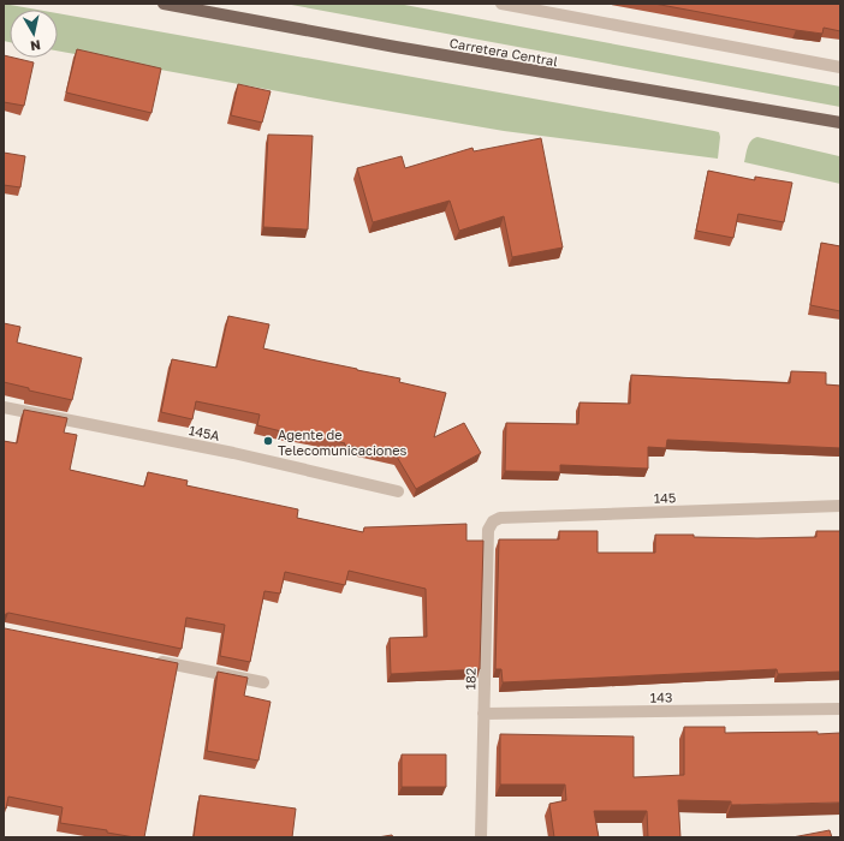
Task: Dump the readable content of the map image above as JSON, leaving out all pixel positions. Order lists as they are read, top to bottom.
{
  "streets": {
    "main road": ["Carretera Central"],
    "street": [
      "145A",
      "145",
      "182",
      "143"
    ]
  },
  "crossings": [
    ["145", "182"],
    ["182", "143"]
  ],
  "places": ["Agente de Telecomunicaciones"],
  "north": "bottom"
}
